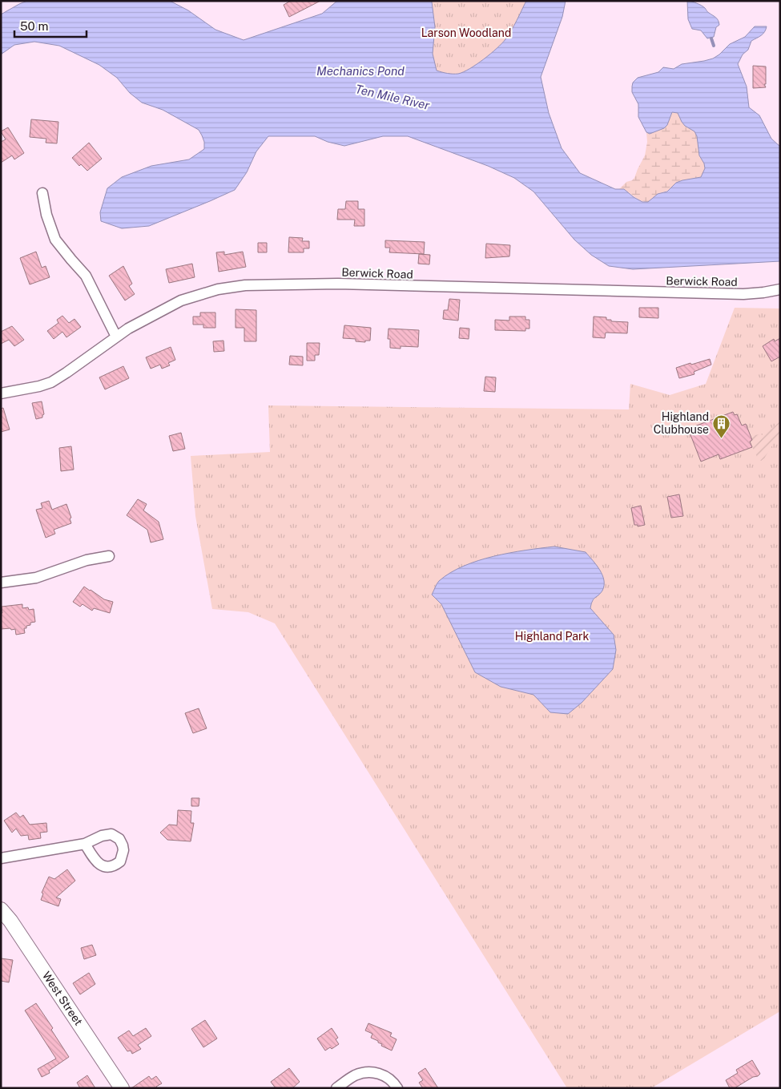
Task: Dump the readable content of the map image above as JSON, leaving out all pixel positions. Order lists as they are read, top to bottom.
{
  "streets": {
    "main road": ["West Street"],
    "street": ["Berwick Road"]
  },
  "water": ["Mechanics Pond", "Ten Mile River"],
  "parks": ["Larson Woodland", "Highland Park"],
  "places": {
    "building": ["Highland Clubhouse"]
  },
  "scale_bar": "50 m"
}
